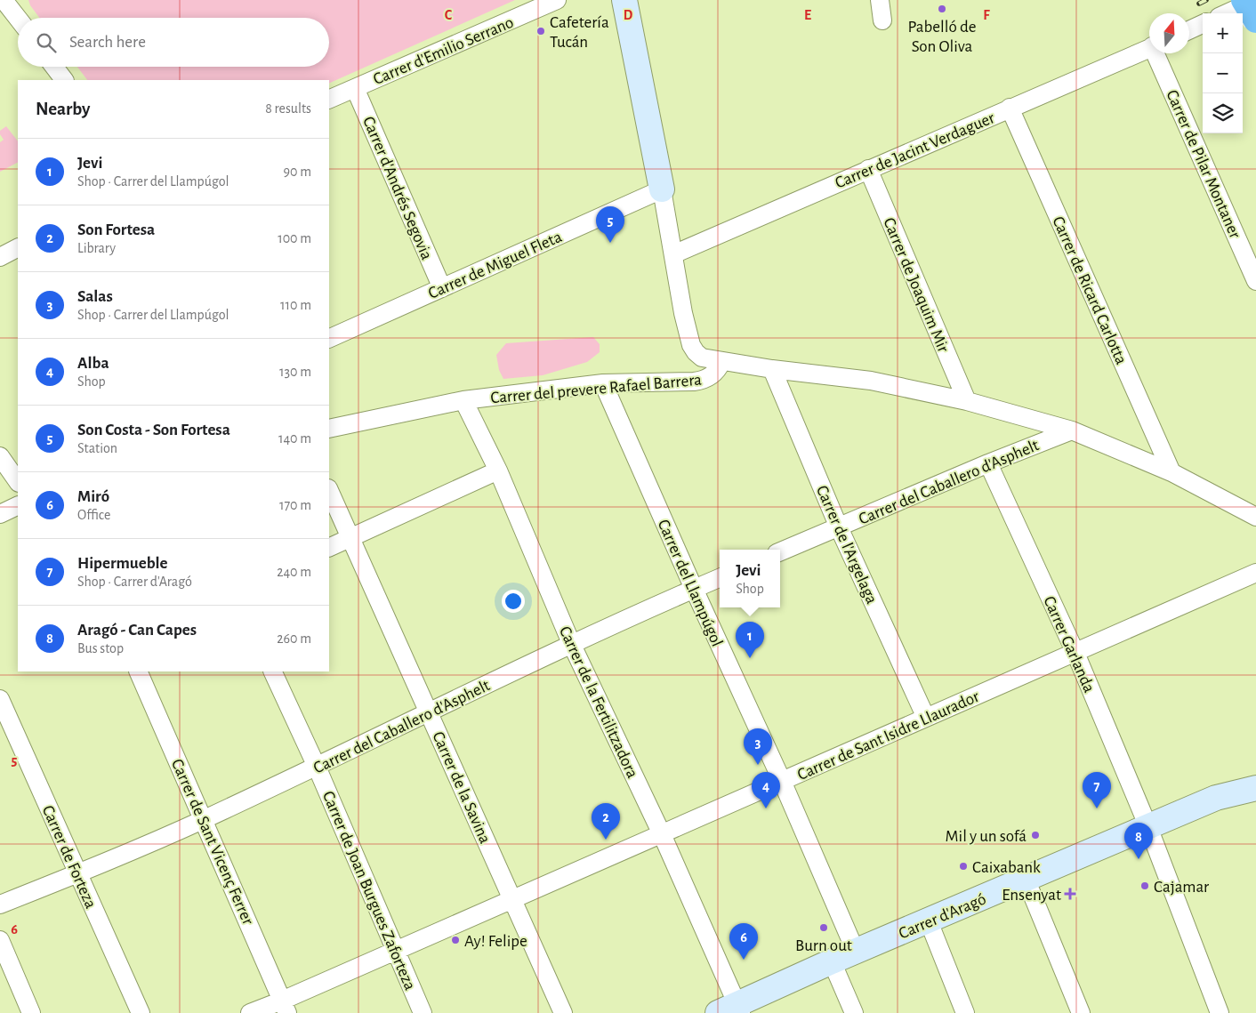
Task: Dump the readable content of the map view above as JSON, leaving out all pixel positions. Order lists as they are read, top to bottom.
{
  "streets": {
    "main road": ["Carrer d'Aragó"],
    "street": [
      "Carrer d'Emilio Serrano",
      "Carrer de Jacint Verdaguer",
      "Carrer de Pilar Montaner",
      "Carrer d'Andrés Segovia",
      "Carrer de Miguel Fleta",
      "Carrer de Joaquim Mir",
      "Carrer de Ricard Carlotta",
      "Carrer del prevere Rafael Barrera",
      "Carrer del Caballero d'Asphelt",
      "Carrer de l'Argelaga",
      "Carrer del Llampúgol",
      "Carrer Garlanda",
      "Carrer de la Fertilitzadora",
      "Carrer de Sant Isidre Llaurador",
      "Carrer de la Savina",
      "Carrer de Sant Vicenç Ferrer",
      "Carrer de Forteza",
      "Carrer de Joan Burgues Zaforteza"
    ]
  },
  "crossings": [
    ["Carrer d'Emilio Serrano", "Carrer d'Andrés Segovia"],
    ["Carrer de Jacint Verdaguer", "Carrer de Joaquim Mir"],
    ["Carrer de Jacint Verdaguer", "Carrer de Ricard Carlotta"],
    ["Carrer d'Andrés Segovia", "Carrer de Miguel Fleta"],
    ["Carrer de Joaquim Mir", "Carrer del prevere Rafael Barrera"],
    ["Carrer de Ricard Carlotta", "Carrer del prevere Rafael Barrera"],
    ["Carrer del prevere Rafael Barrera", "Carrer del Caballero d'Asphelt"],
    ["Carrer del prevere Rafael Barrera", "Carrer de l'Argelaga"],
    ["Carrer del prevere Rafael Barrera", "Carrer del Llampúgol"],
    ["Carrer del prevere Rafael Barrera", "Carrer de la Fertilitzadora"],
    ["Carrer del Caballero d'Asphelt", "Carrer de l'Argelaga"],
    ["Carrer del Caballero d'Asphelt", "Carrer del Llampúgol"],
    ["Carrer del Caballero d'Asphelt", "Carrer Garlanda"],
    ["Carrer del Caballero d'Asphelt", "Carrer de la Fertilitzadora"],
    ["Carrer del Caballero d'Asphelt", "Carrer de la Savina"],
    ["Carrer del Caballero d'Asphelt", "Carrer de Sant Vicenç Ferrer"],
    ["Carrer del Caballero d'Asphelt", "Carrer de Forteza"],
    ["Carrer del Caballero d'Asphelt", "Carrer de Joan Burgues Zaforteza"],
    ["Carrer de l'Argelaga", "Carrer de Sant Isidre Llaurador"],
    ["Carrer del Llampúgol", "Carrer de Sant Isidre Llaurador"],
    ["Carrer del Llampúgol", "Carrer d'Aragó"],
    ["Carrer Garlanda", "Carrer de Sant Isidre Llaurador"],
    ["Carrer Garlanda", "Carrer d'Aragó"],
    ["Carrer de la Fertilitzadora", "Carrer de Sant Isidre Llaurador"],
    ["Carrer de la Fertilitzadora", "Carrer d'Aragó"],
    ["Carrer de Sant Isidre Llaurador", "Carrer de la Savina"],
    ["Carrer de Sant Isidre Llaurador", "Carrer de Sant Vicenç Ferrer"],
    ["Carrer de Sant Isidre Llaurador", "Carrer de Joan Burgues Zaforteza"]
  ],
  "places": {
    "other": [
      "Pabelló de Son Oliva",
      "Cafetería Tucán",
      "Mil y un sofá",
      "Caixabank",
      "Cajamar",
      "Burn out",
      "Ay! Felipe"
    ],
    "health": ["Ensenyat"]
  },
  "north": "top",
  "page": {
    "map_buttons": ["+", "−"],
    "search": "Search here",
    "heading": ["Nearby", "8 results"],
    "list": [
      {
        "mark": "1",
        "name": "Jevi",
        "note": "Shop · Carrer del Llampúgol",
        "value": "90 m"
      },
      {
        "mark": "2",
        "name": "Son Fortesa",
        "note": "Library",
        "value": "100 m"
      },
      {
        "mark": "3",
        "name": "Salas",
        "note": "Shop · Carrer del Llampúgol",
        "value": "110 m"
      },
      {
        "mark": "4",
        "name": "Alba",
        "note": "Shop",
        "value": "130 m"
      },
      {
        "mark": "5",
        "name": "Son Costa - Son Fortesa",
        "note": "Station",
        "value": "140 m"
      },
      {
        "mark": "6",
        "name": "Miró",
        "note": "Office",
        "value": "170 m"
      },
      {
        "mark": "7",
        "name": "Hipermueble",
        "note": "Shop · Carrer d'Aragó",
        "value": "240 m"
      },
      {
        "mark": "8",
        "name": "Aragó - Can Capes",
        "note": "Bus stop",
        "value": "260 m"
      }
    ],
    "pins": [
      "5",
      "1",
      "3",
      "4",
      "7",
      "2",
      "8",
      "6"
    ],
    "popup": ["Jevi", "Shop"]
  },
  "grid": {
    "columns": [
      "C",
      "D",
      "E",
      "F"
    ],
    "rows": ["5", "6"]
  }
}
